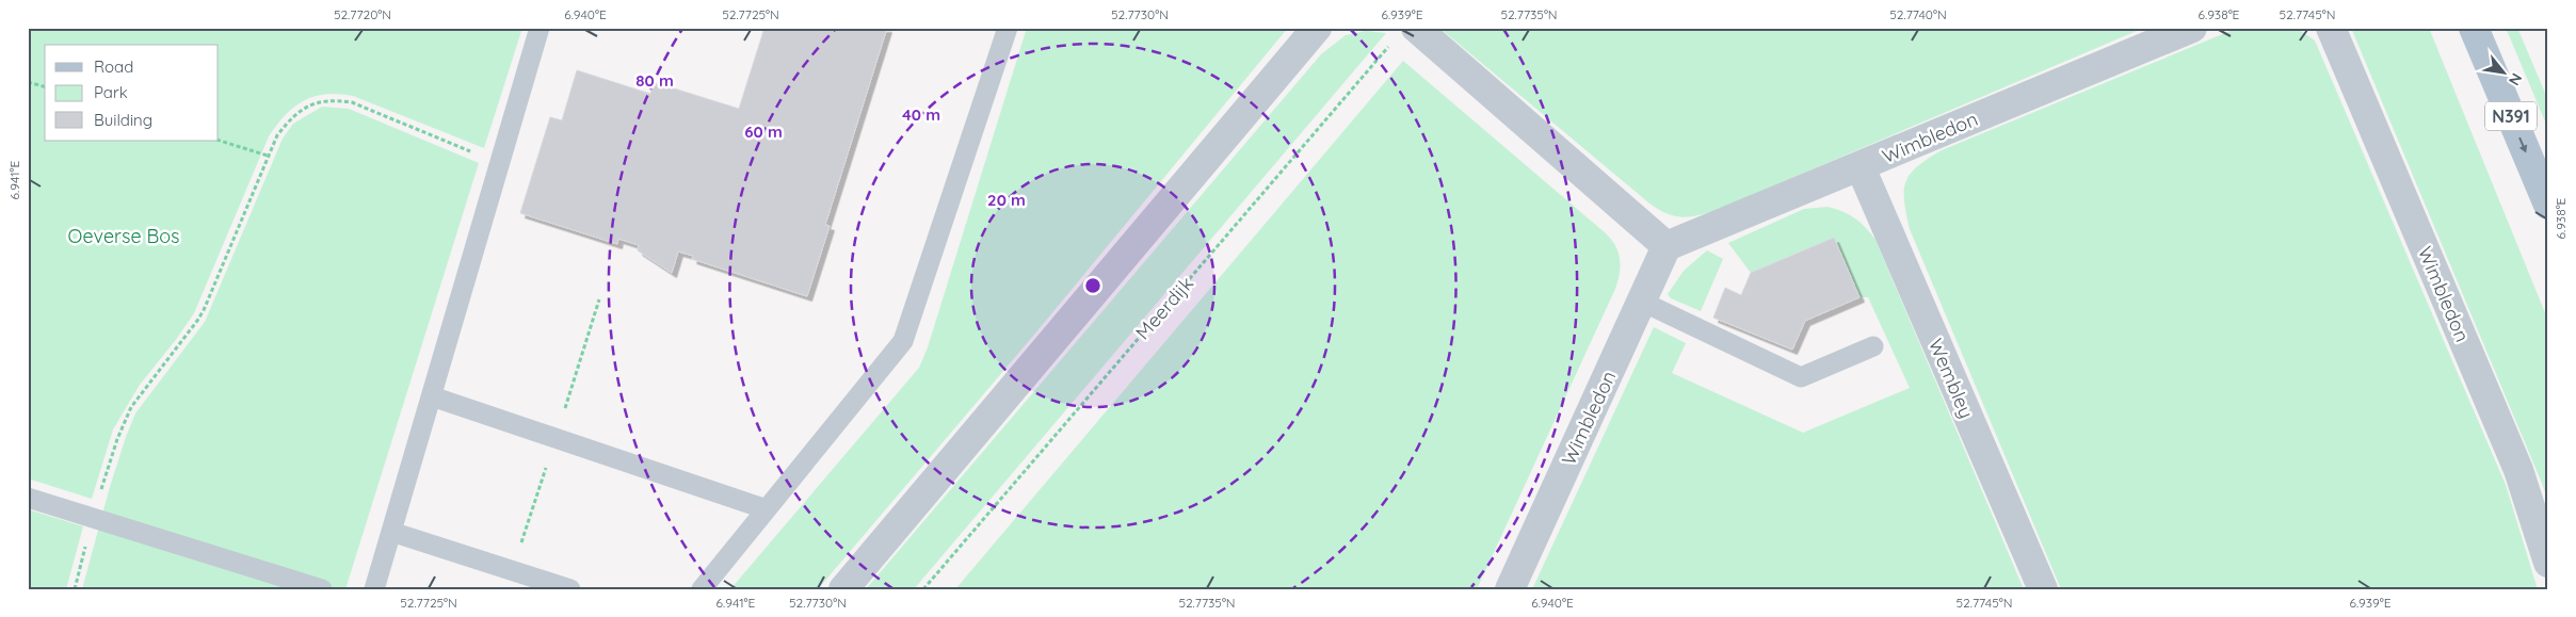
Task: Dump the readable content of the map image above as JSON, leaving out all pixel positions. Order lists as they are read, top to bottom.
{
  "streets": {
    "main road": ["N391"],
    "street": ["Wimbledon", "Wembley"],
    "path": ["Meerdijk"]
  },
  "crossings": [
    ["Wimbledon", "Wembley"]
  ],
  "parks": ["Oeverse Bos"],
  "legend": ["Road", "Park", "Building"],
  "north": "bottom right",
  "coordinates": [
    "52.7720°N",
    "6.940°E",
    "52.7725°N",
    "52.7730°N",
    "6.939°E",
    "52.7735°N",
    "52.7740°N",
    "6.938°E",
    "52.7745°N",
    "6.941°E"
  ],
  "rings": [
    "80 m",
    "40 m",
    "60 m",
    "20 m"
  ]
}
